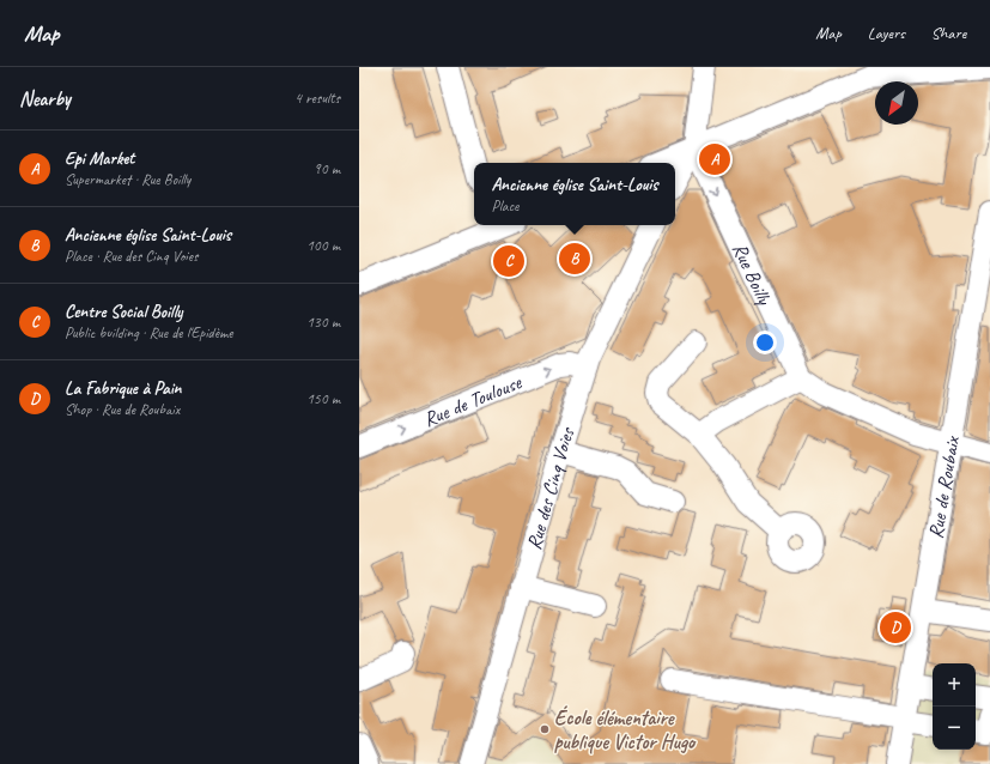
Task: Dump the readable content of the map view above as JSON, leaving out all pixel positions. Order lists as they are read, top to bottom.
{
  "streets": {
    "street": [
      "Rue Boilly",
      "Rue de Toulouse",
      "Rue de Roubaix",
      "Rue des Cinq Voies"
    ]
  },
  "crossings": [
    ["Rue Boilly", "Rue de Roubaix"],
    ["Rue de Toulouse", "Rue des Cinq Voies"]
  ],
  "one_way": ["Rue Boilly"],
  "places": ["École élémentaire publique Victor Hugo"],
  "north": "bottom left",
  "page": {
    "header": "Map",
    "nav": ["Map", "Layers", "Share"],
    "heading": ["Nearby", "4 results"],
    "list": [
      {
        "mark": "A",
        "name": "Epi Market",
        "note": "Supermarket · Rue Boilly",
        "value": "90 m"
      },
      {
        "mark": "B",
        "name": "Ancienne église Saint-Louis",
        "note": "Place · Rue des Cinq Voies",
        "value": "100 m"
      },
      {
        "mark": "C",
        "name": "Centre Social Boilly",
        "note": "Public building · Rue de l'Epidème",
        "value": "130 m"
      },
      {
        "mark": "D",
        "name": "La Fabrique à Pain",
        "note": "Shop · Rue de Roubaix",
        "value": "150 m"
      }
    ],
    "pins": [
      "A",
      "B",
      "C",
      "D"
    ],
    "popup": ["Ancienne église Saint-Louis", "Place"],
    "map_buttons": ["+", "−"]
  }
}
